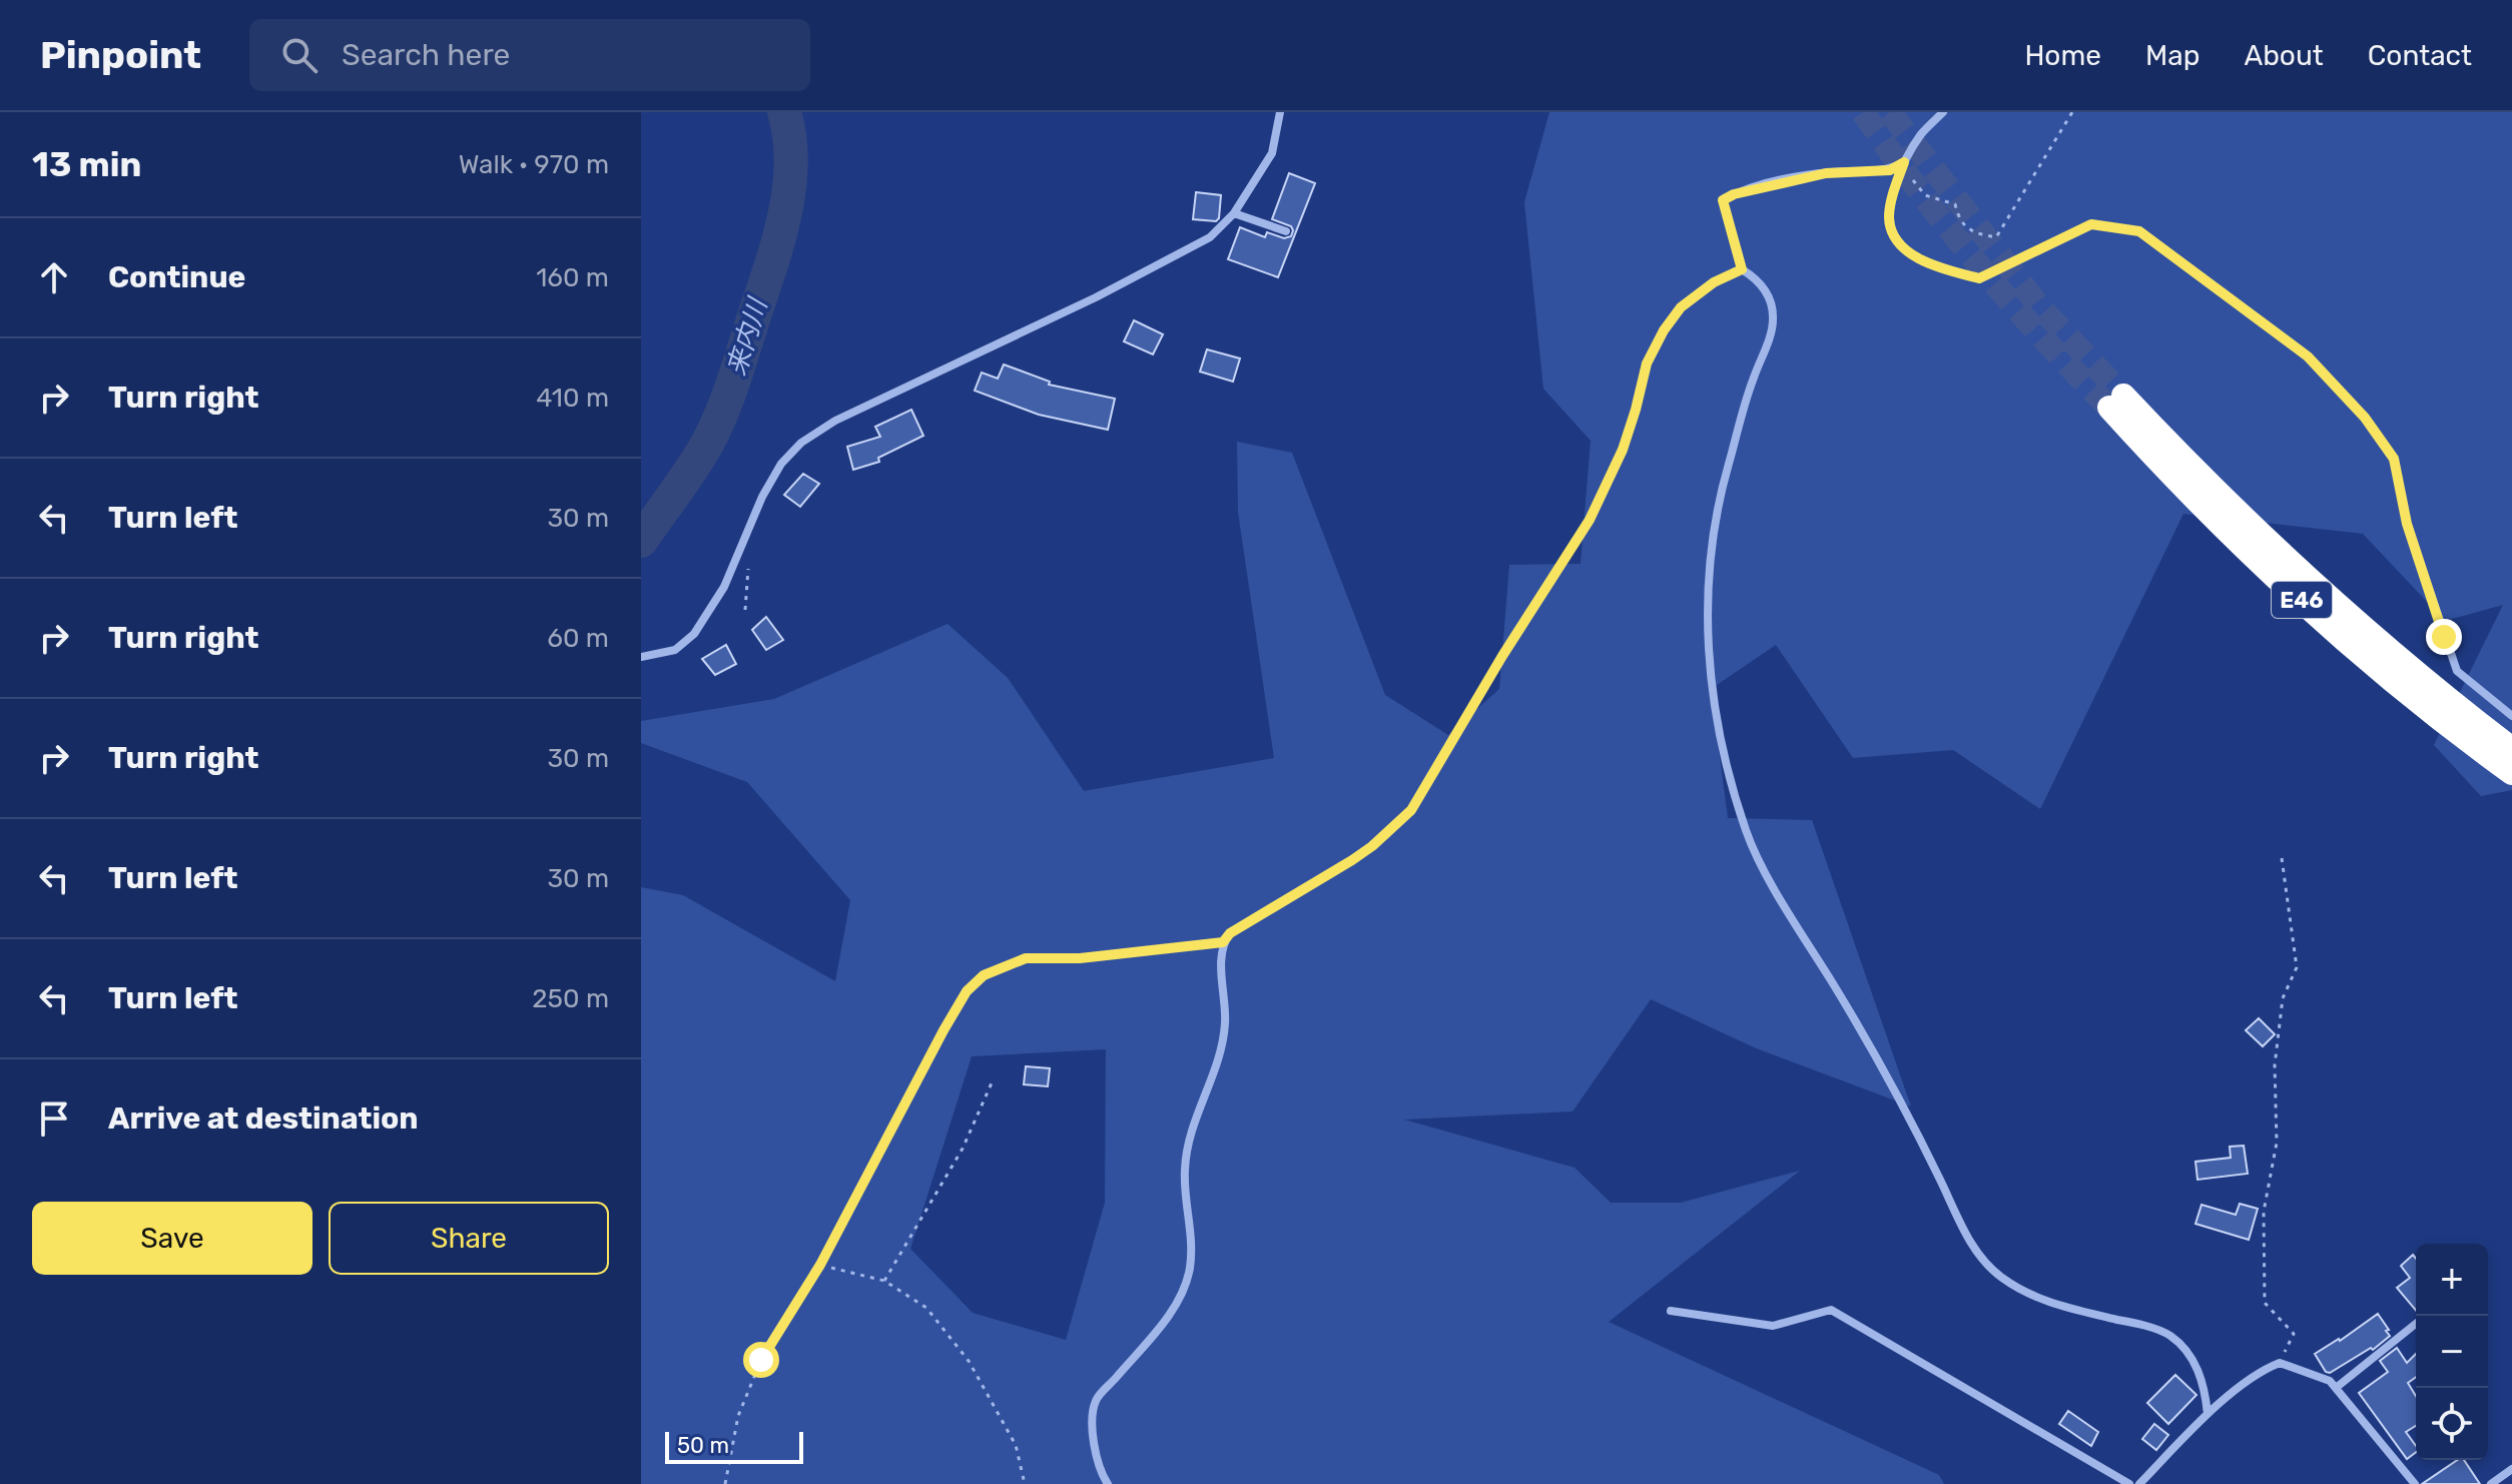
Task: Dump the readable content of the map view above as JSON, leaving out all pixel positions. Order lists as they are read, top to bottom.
{
  "streets": {
    "highway": ["E46"]
  },
  "water": ["来内川"],
  "scale_bar": "50 m",
  "page": {
    "header": "Pinpoint",
    "search": "Search here",
    "nav": [
      "Home",
      "Map",
      "About",
      "Contact"
    ],
    "heading": ["13 min", "Walk · 970 m"],
    "list": [
      ["Continue", "160 m"],
      ["Turn right", "410 m"],
      ["Turn left", "30 m"],
      ["Turn right", "60 m"],
      ["Turn right", "30 m"],
      ["Turn left", "30 m"],
      ["Turn left", "250 m"],
      "Arrive at destination"
    ],
    "buttons": ["Save", "Share"],
    "map_buttons": ["+", "−"],
    "scale": "50 m"
  }
}
